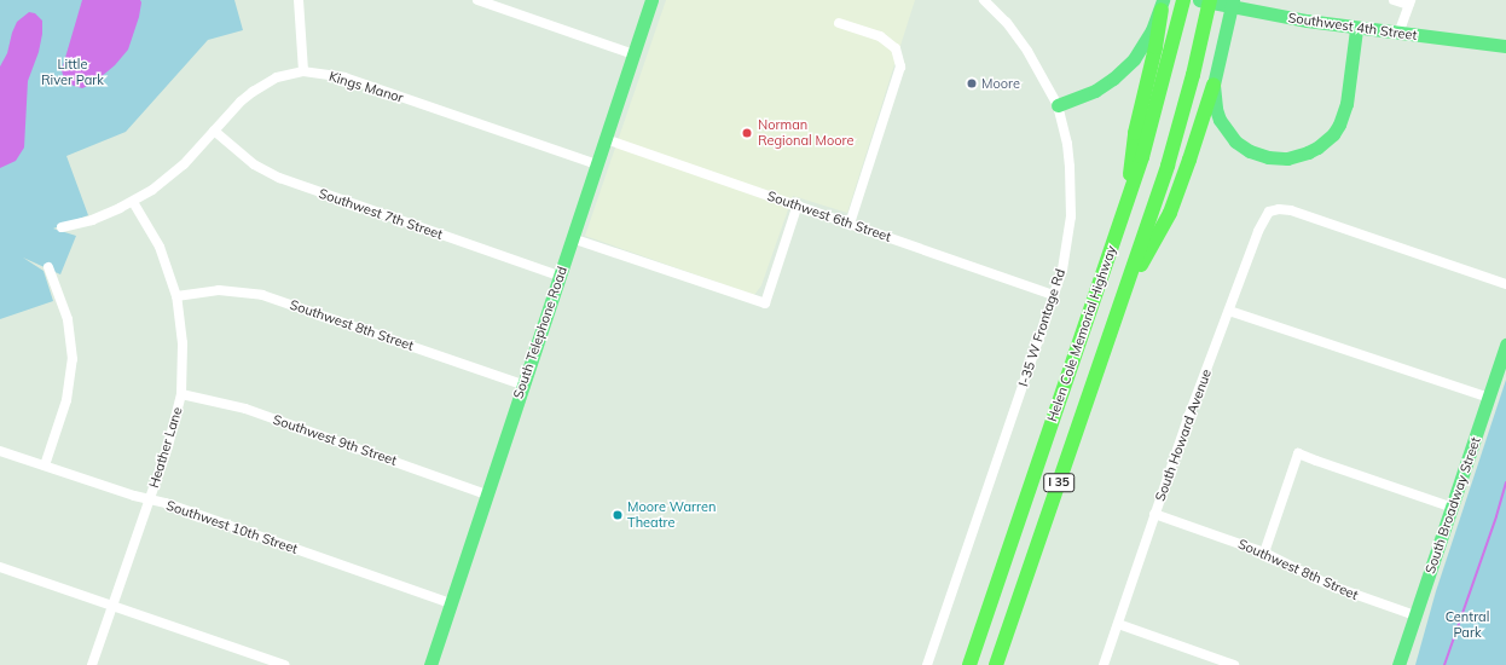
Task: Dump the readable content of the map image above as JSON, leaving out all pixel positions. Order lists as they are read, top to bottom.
{
  "streets": {
    "highway": ["Helen Cole Memorial Highway", "I 35"],
    "main road": ["Southwest 4th Street", "South Telephone Road", "South Broadway Street"],
    "street": [
      "Kings Manor",
      "Southwest 7th Street",
      "Southwest 6th Street",
      "Southwest 8th Street",
      "I-35 W Frontage Rd",
      "South Howard Avenue",
      "Southwest 9th Street",
      "Heather Lane",
      "Southwest 10th Street"
    ]
  },
  "crossings": [
    ["Kings Manor", "Southwest 7th Street"],
    ["Kings Manor", "South Telephone Road"],
    ["Kings Manor", "Heather Lane"],
    ["Southwest 7th Street", "South Telephone Road"],
    ["Southwest 6th Street", "I-35 W Frontage Rd"],
    ["Southwest 6th Street", "South Telephone Road"],
    ["Southwest 8th Street", "South Telephone Road"],
    ["Southwest 8th Street", "South Howard Avenue"],
    ["Southwest 8th Street", "Heather Lane"],
    ["Southwest 8th Street", "South Broadway Street"],
    ["South Telephone Road", "Southwest 9th Street"],
    ["South Telephone Road", "Southwest 10th Street"],
    ["Southwest 9th Street", "Heather Lane"],
    ["Heather Lane", "Southwest 10th Street"]
  ],
  "parks": ["Little River Park", "Central Park"],
  "places": ["Moore", "Norman Regional Moore", "Moore Warren Theatre"]
}
